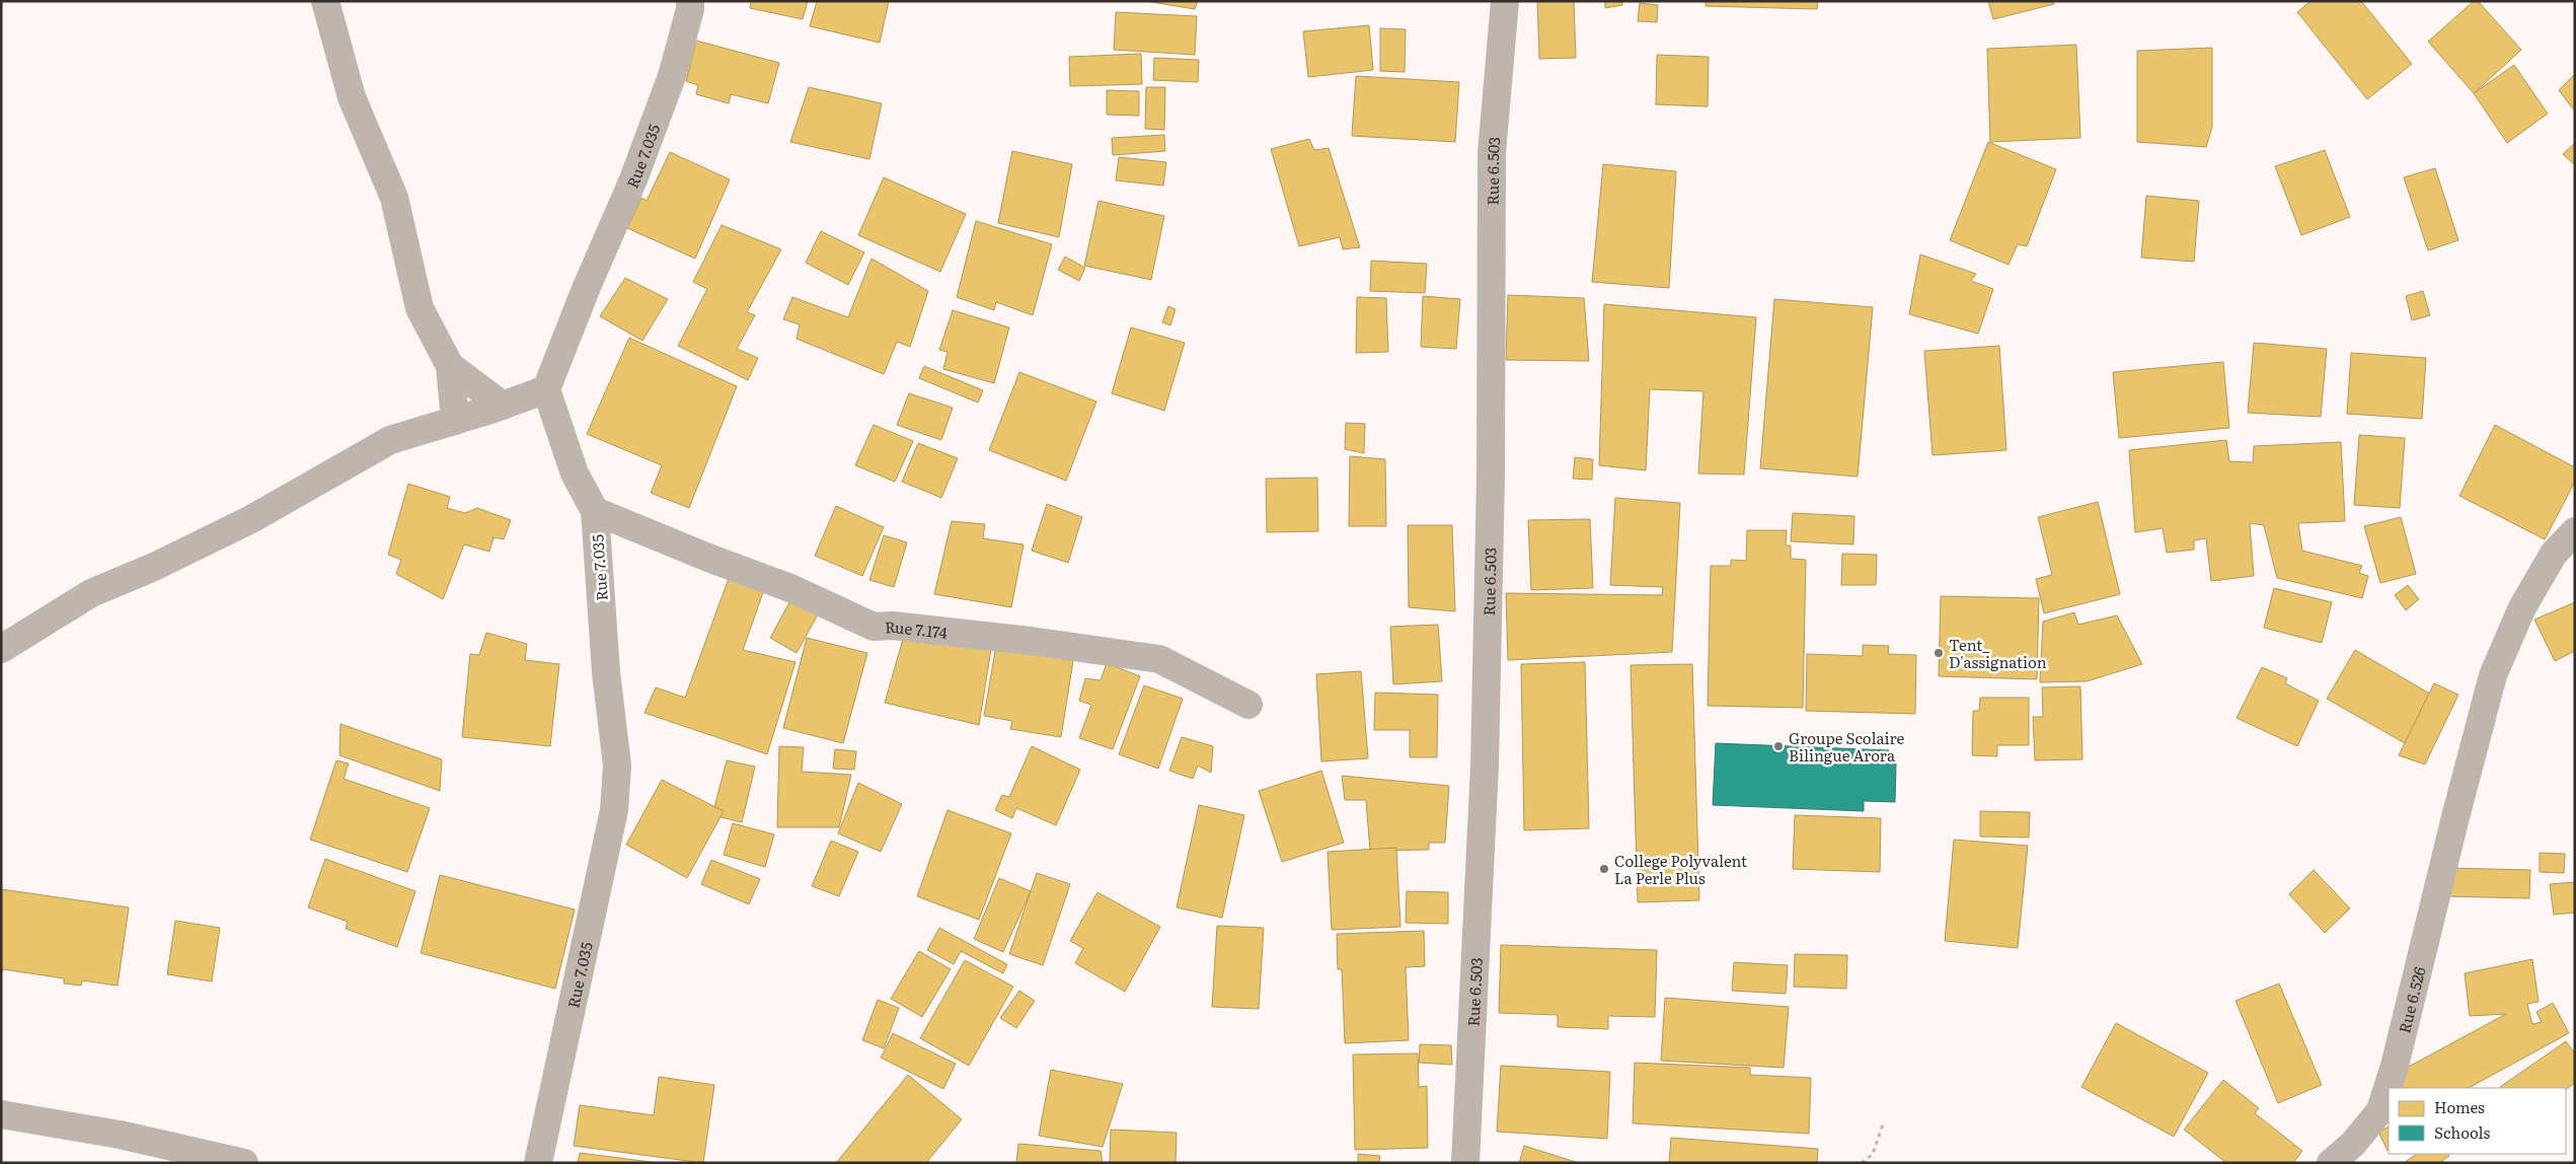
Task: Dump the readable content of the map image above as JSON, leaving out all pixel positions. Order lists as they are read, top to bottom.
{
  "streets": {
    "street": [
      "Rue 7.035",
      "Rue 6.503",
      "Rue 7.174",
      "Rue 6.526"
    ]
  },
  "crossings": [
    ["Rue 7.035", "Rue 7.174"]
  ],
  "places": ["Tent_ D'assignation", "Groupe Scolaire Bilingue Arora", "College Polyvalent La Perle Plus"],
  "legend": ["Homes", "Schools"]
}
